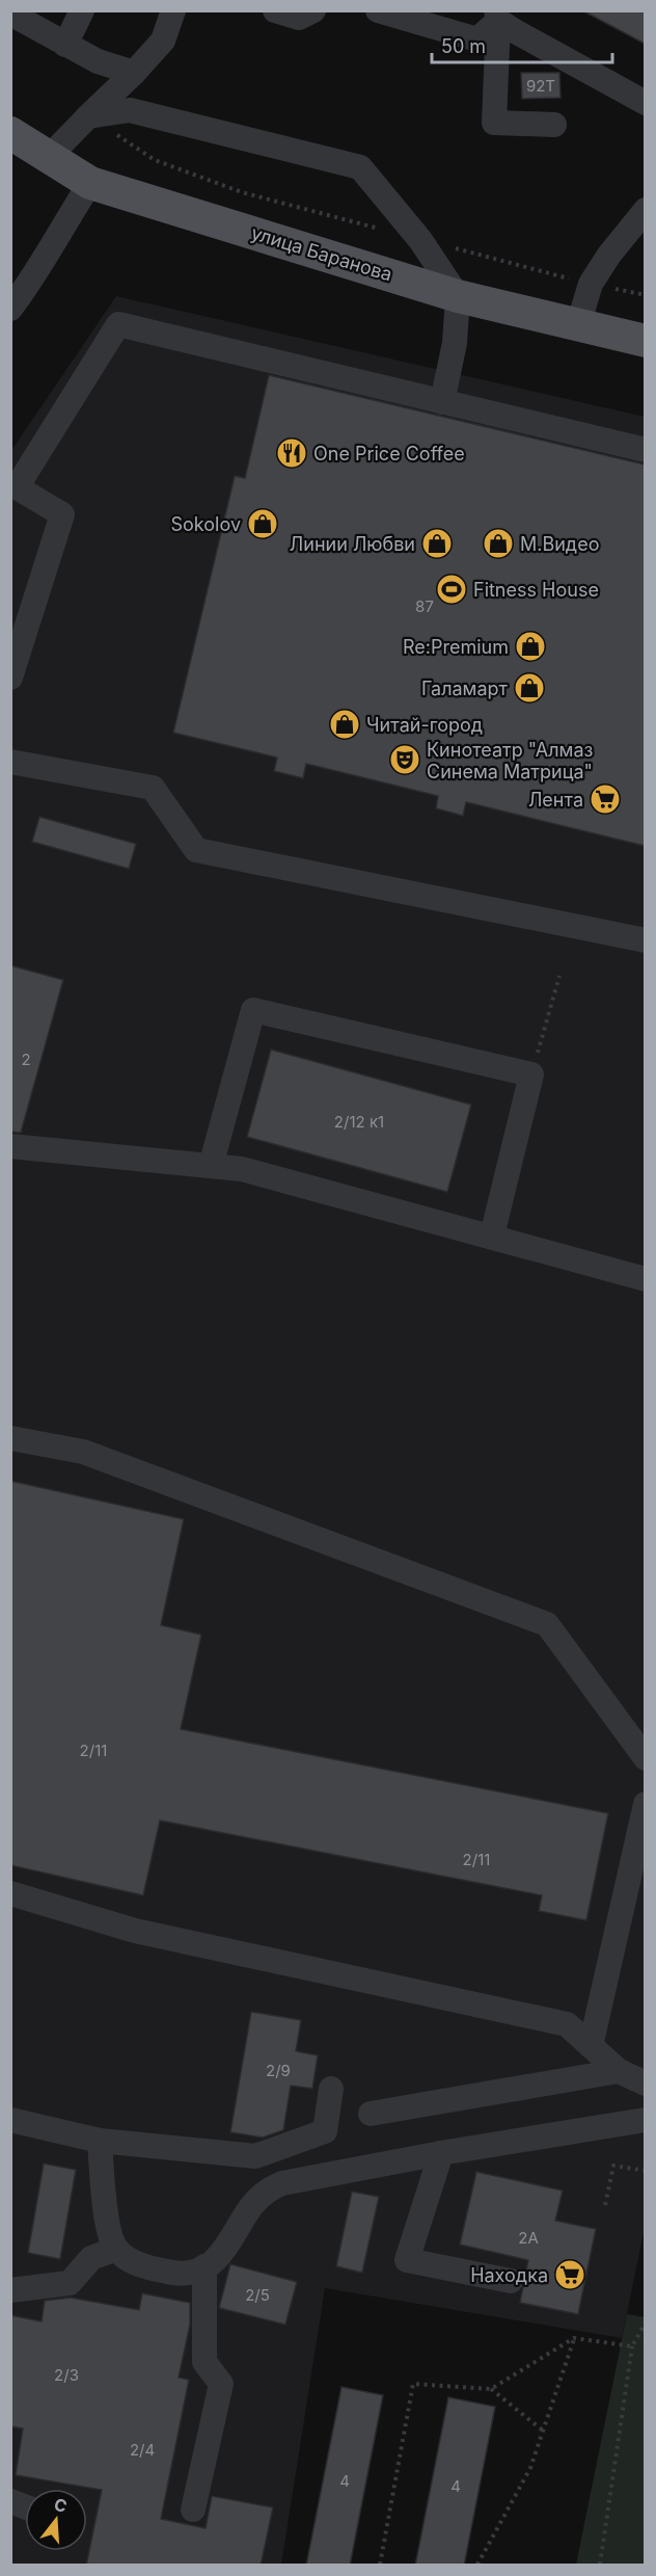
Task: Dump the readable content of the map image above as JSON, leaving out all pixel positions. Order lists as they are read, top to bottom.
{
  "streets": {
    "main road": ["улица Баранова"]
  },
  "places": {
    "restaurant": ["One Price Coffee"],
    "shop": [
      "Sokolov",
      "Линии Любви",
      "М.Видео",
      "Re:Premium",
      "Галамарт",
      "Читай-город"
    ],
    "sports": ["Fitness House"],
    "theatre": ["Кинотеатр \"Алмаз Синема Матрица\""],
    "supermarket": ["Лента", "Находка"]
  },
  "house_numbers": [
    "92Т",
    "87",
    "2",
    "2/12 к1",
    "2/11",
    "2/11",
    "2/9",
    "2А",
    "2/5",
    "2/3",
    "2/4",
    "4",
    "4"
  ],
  "scale_bar": "50 m",
  "north": "top"
}
